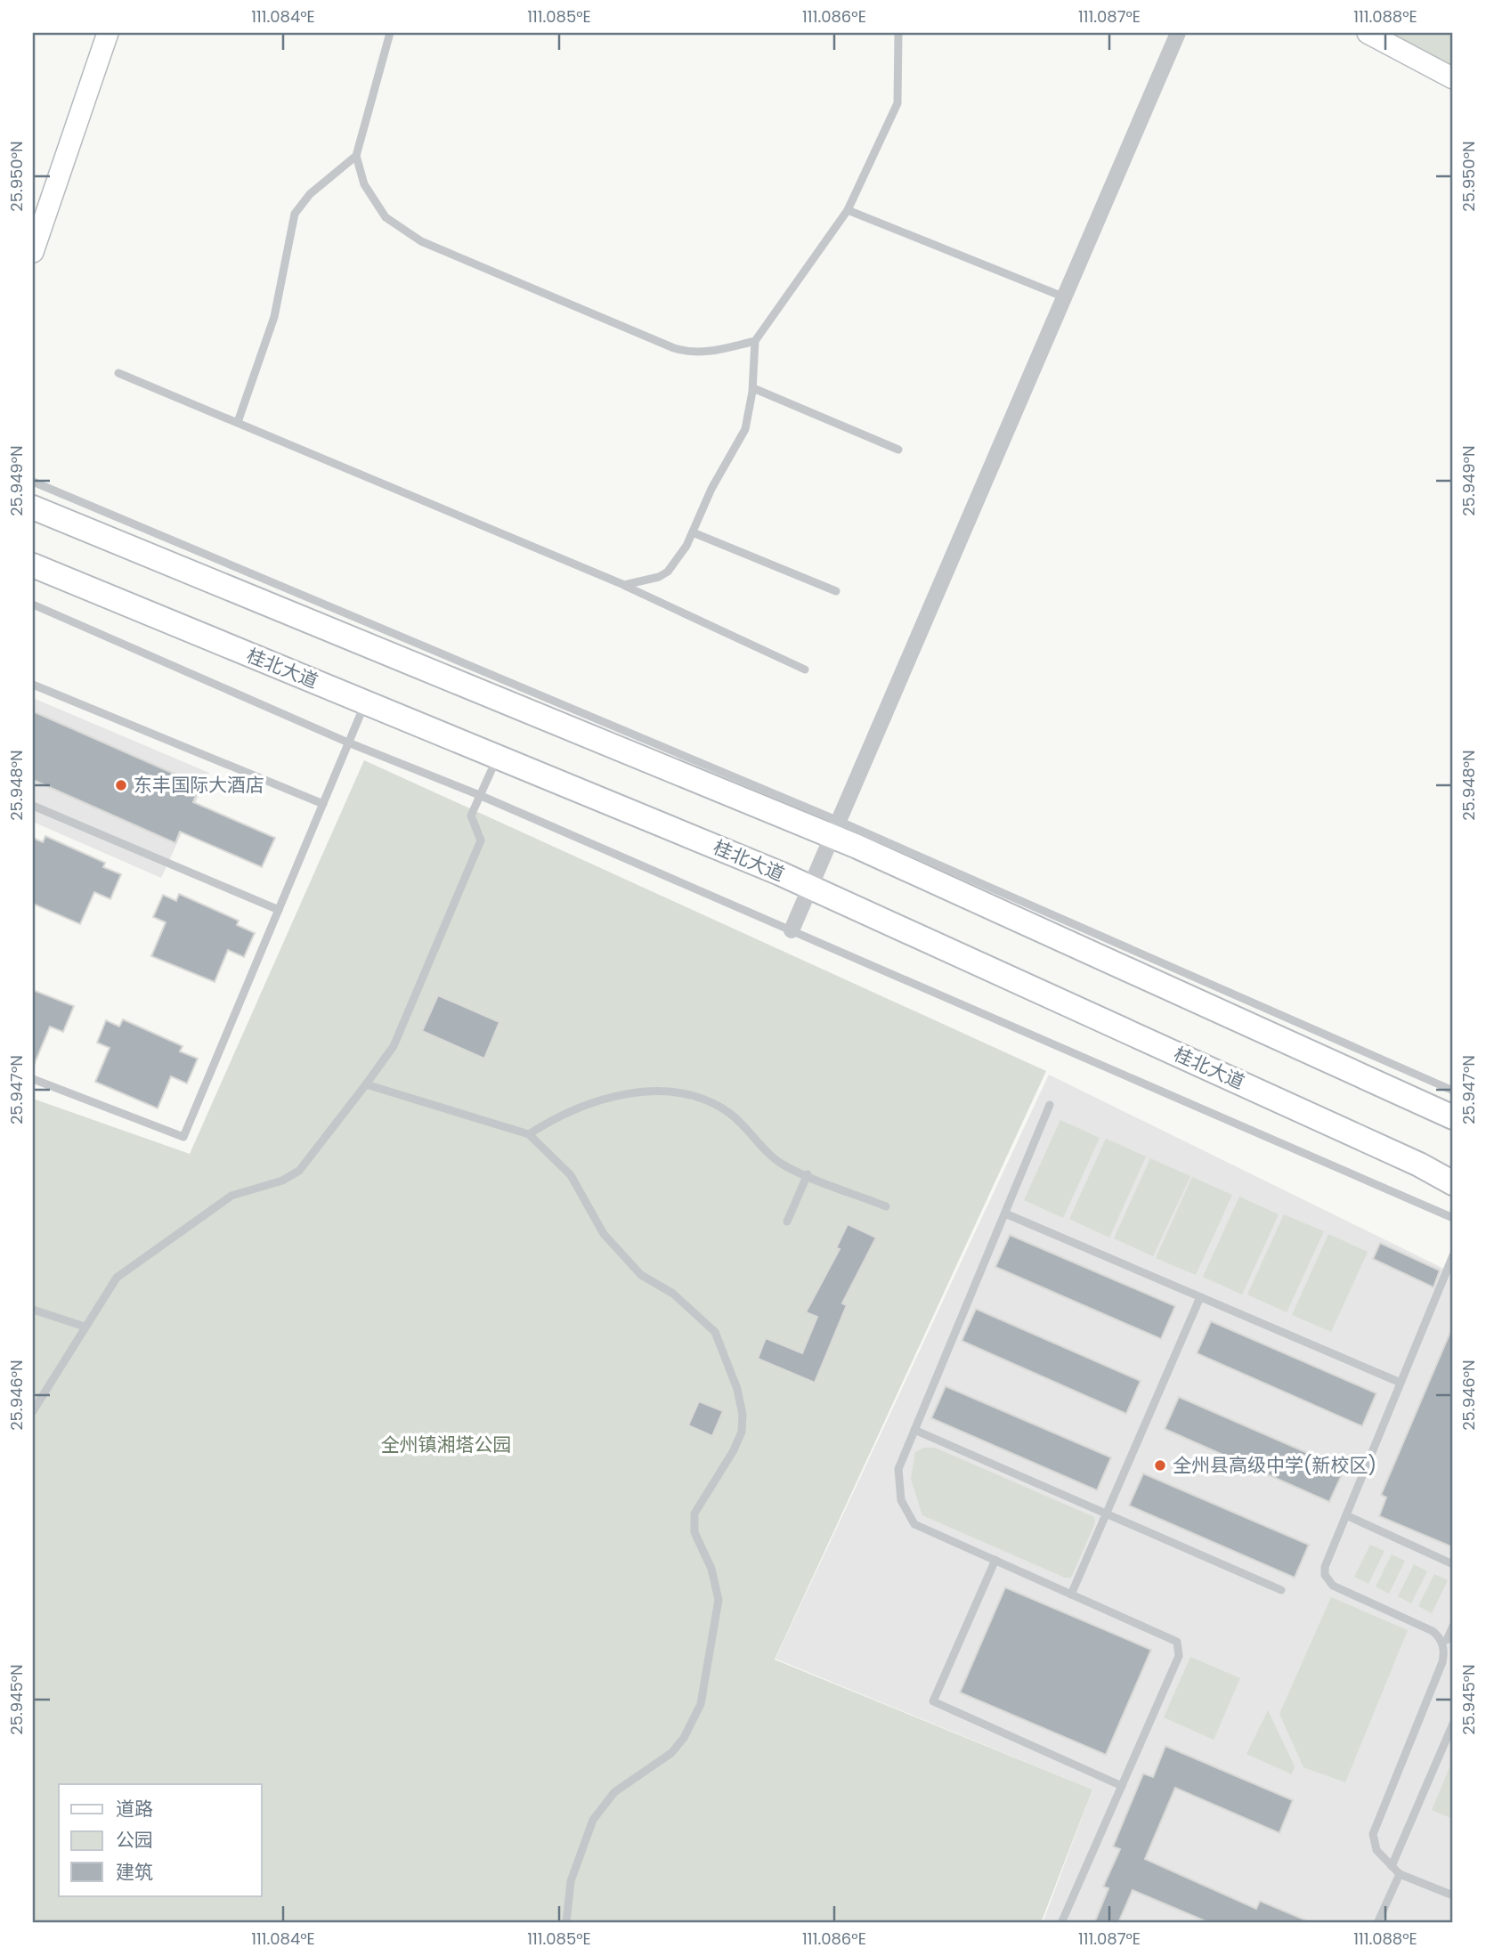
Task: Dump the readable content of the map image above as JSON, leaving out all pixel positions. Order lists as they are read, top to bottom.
{
  "streets": {
    "main road": ["桂北大道"]
  },
  "parks": ["全州镇湘塔公园"],
  "places": ["东丰国际大酒店", "全州县高级中学(新校区)"],
  "legend": ["道路", "公园", "建筑"],
  "coordinates": [
    "111.084°E",
    "111.085°E",
    "111.086°E",
    "111.087°E",
    "111.088°E",
    "25.950°N",
    "25.949°N",
    "25.948°N",
    "25.947°N",
    "25.946°N",
    "25.945°N"
  ]
}
